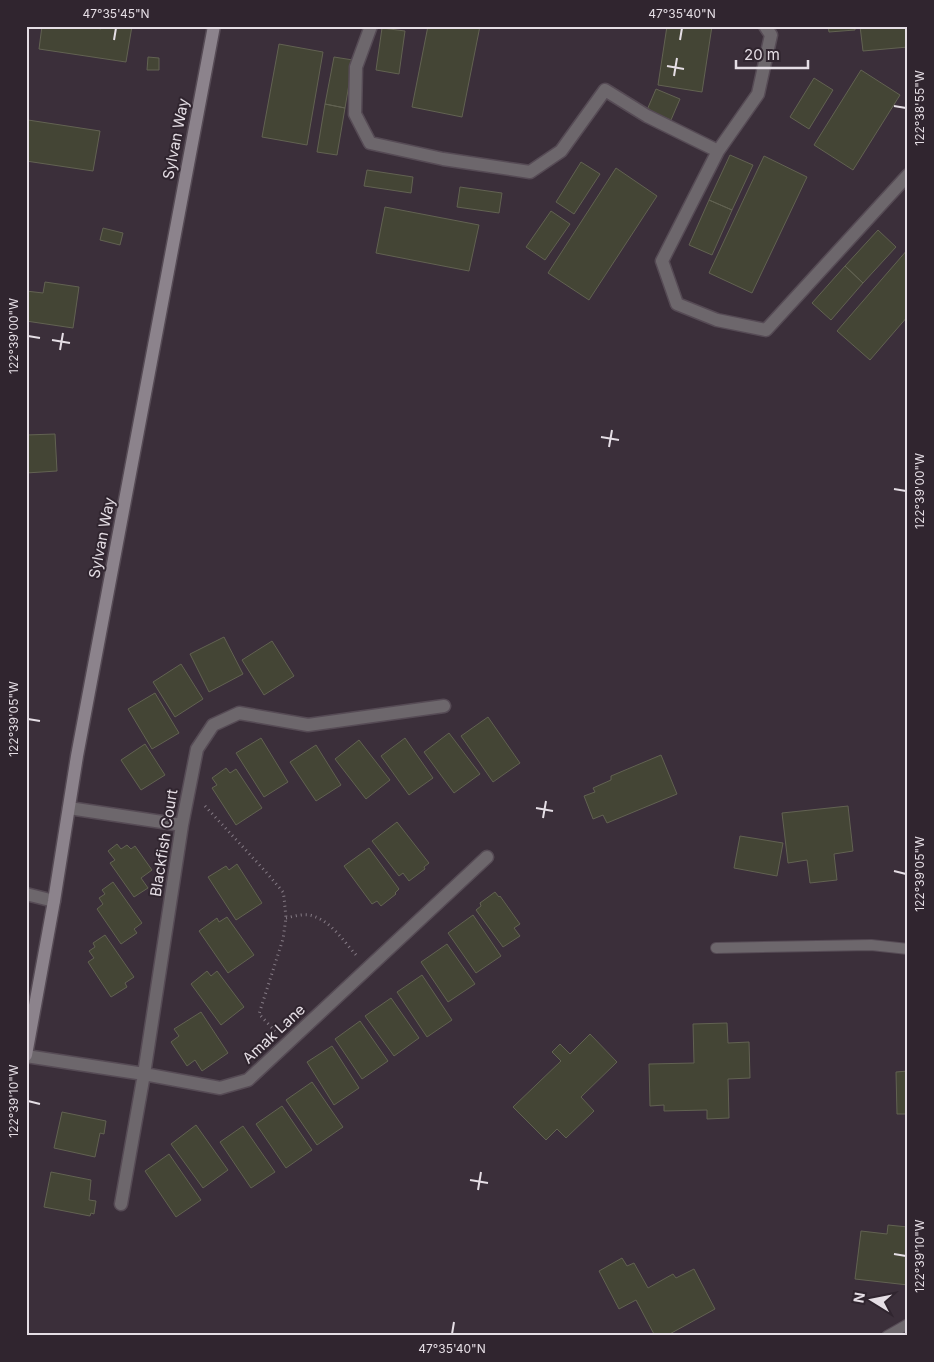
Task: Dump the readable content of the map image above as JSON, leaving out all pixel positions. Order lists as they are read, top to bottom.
{
  "streets": {
    "main road": ["Sylvan Way"],
    "street": ["Blackfish Court", "Amak Lane"]
  },
  "crossings": [
    ["Sylvan Way", "Amak Lane"],
    ["Blackfish Court", "Amak Lane"]
  ],
  "scale_bar": "20 m",
  "north": "left",
  "coordinates": [
    "47°35'45\"N",
    "47°35'40\"N",
    "122°38'55\"W",
    "122°39'00\"W",
    "122°39'05\"W",
    "122°39'10\"W"
  ]
}
